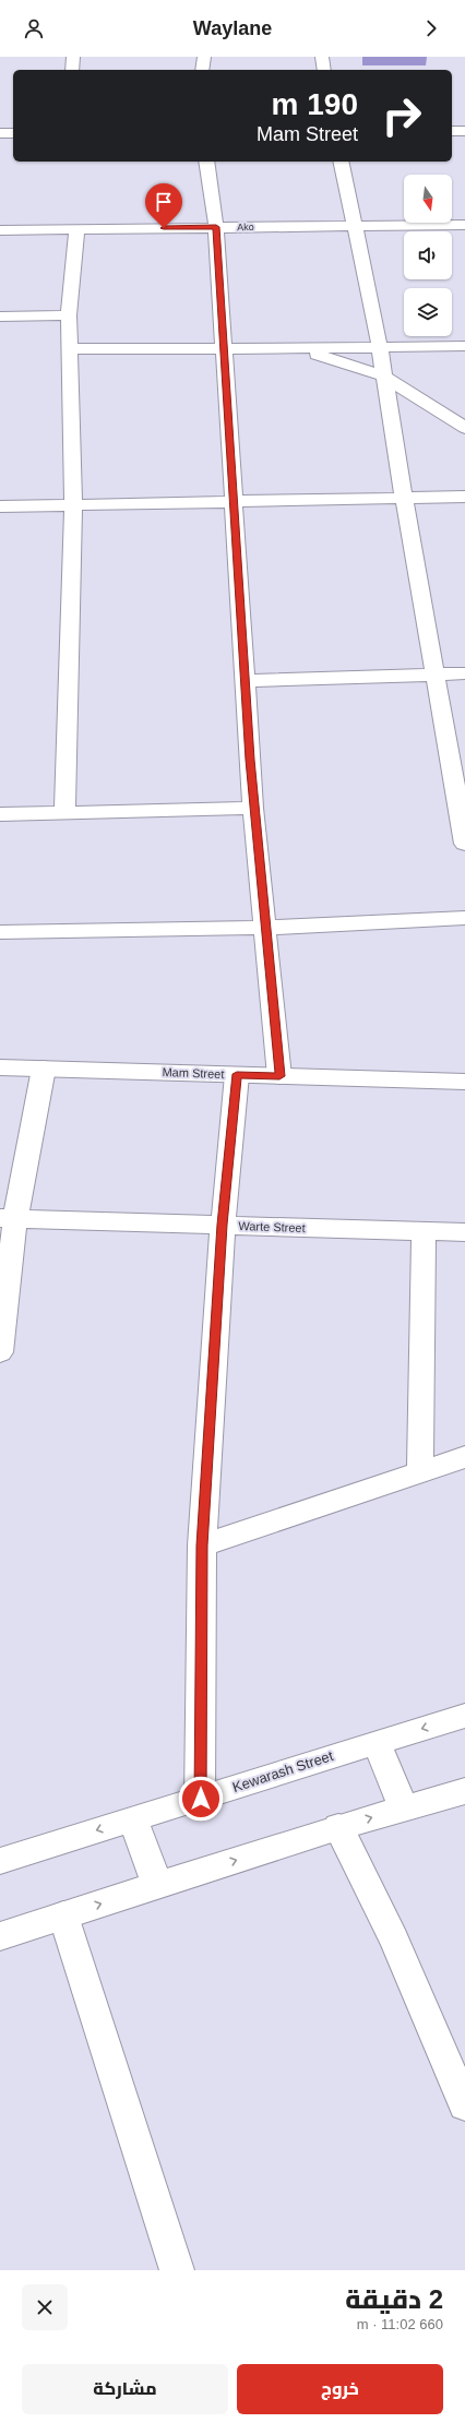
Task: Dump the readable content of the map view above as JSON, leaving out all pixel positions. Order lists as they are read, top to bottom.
{
  "streets": {
    "main road": [
      "Ako",
      "Mam Street",
      "Warte Street",
      "Kewarash Street"
    ]
  },
  "north": "bottom",
  "page": {
    "header": "Waylane",
    "turn": ["190 m", "Mam Street"],
    "heading": ["2 دقيقة", "660 m · 11:02"],
    "buttons": ["خروج", "مشاركة"]
  }
}
